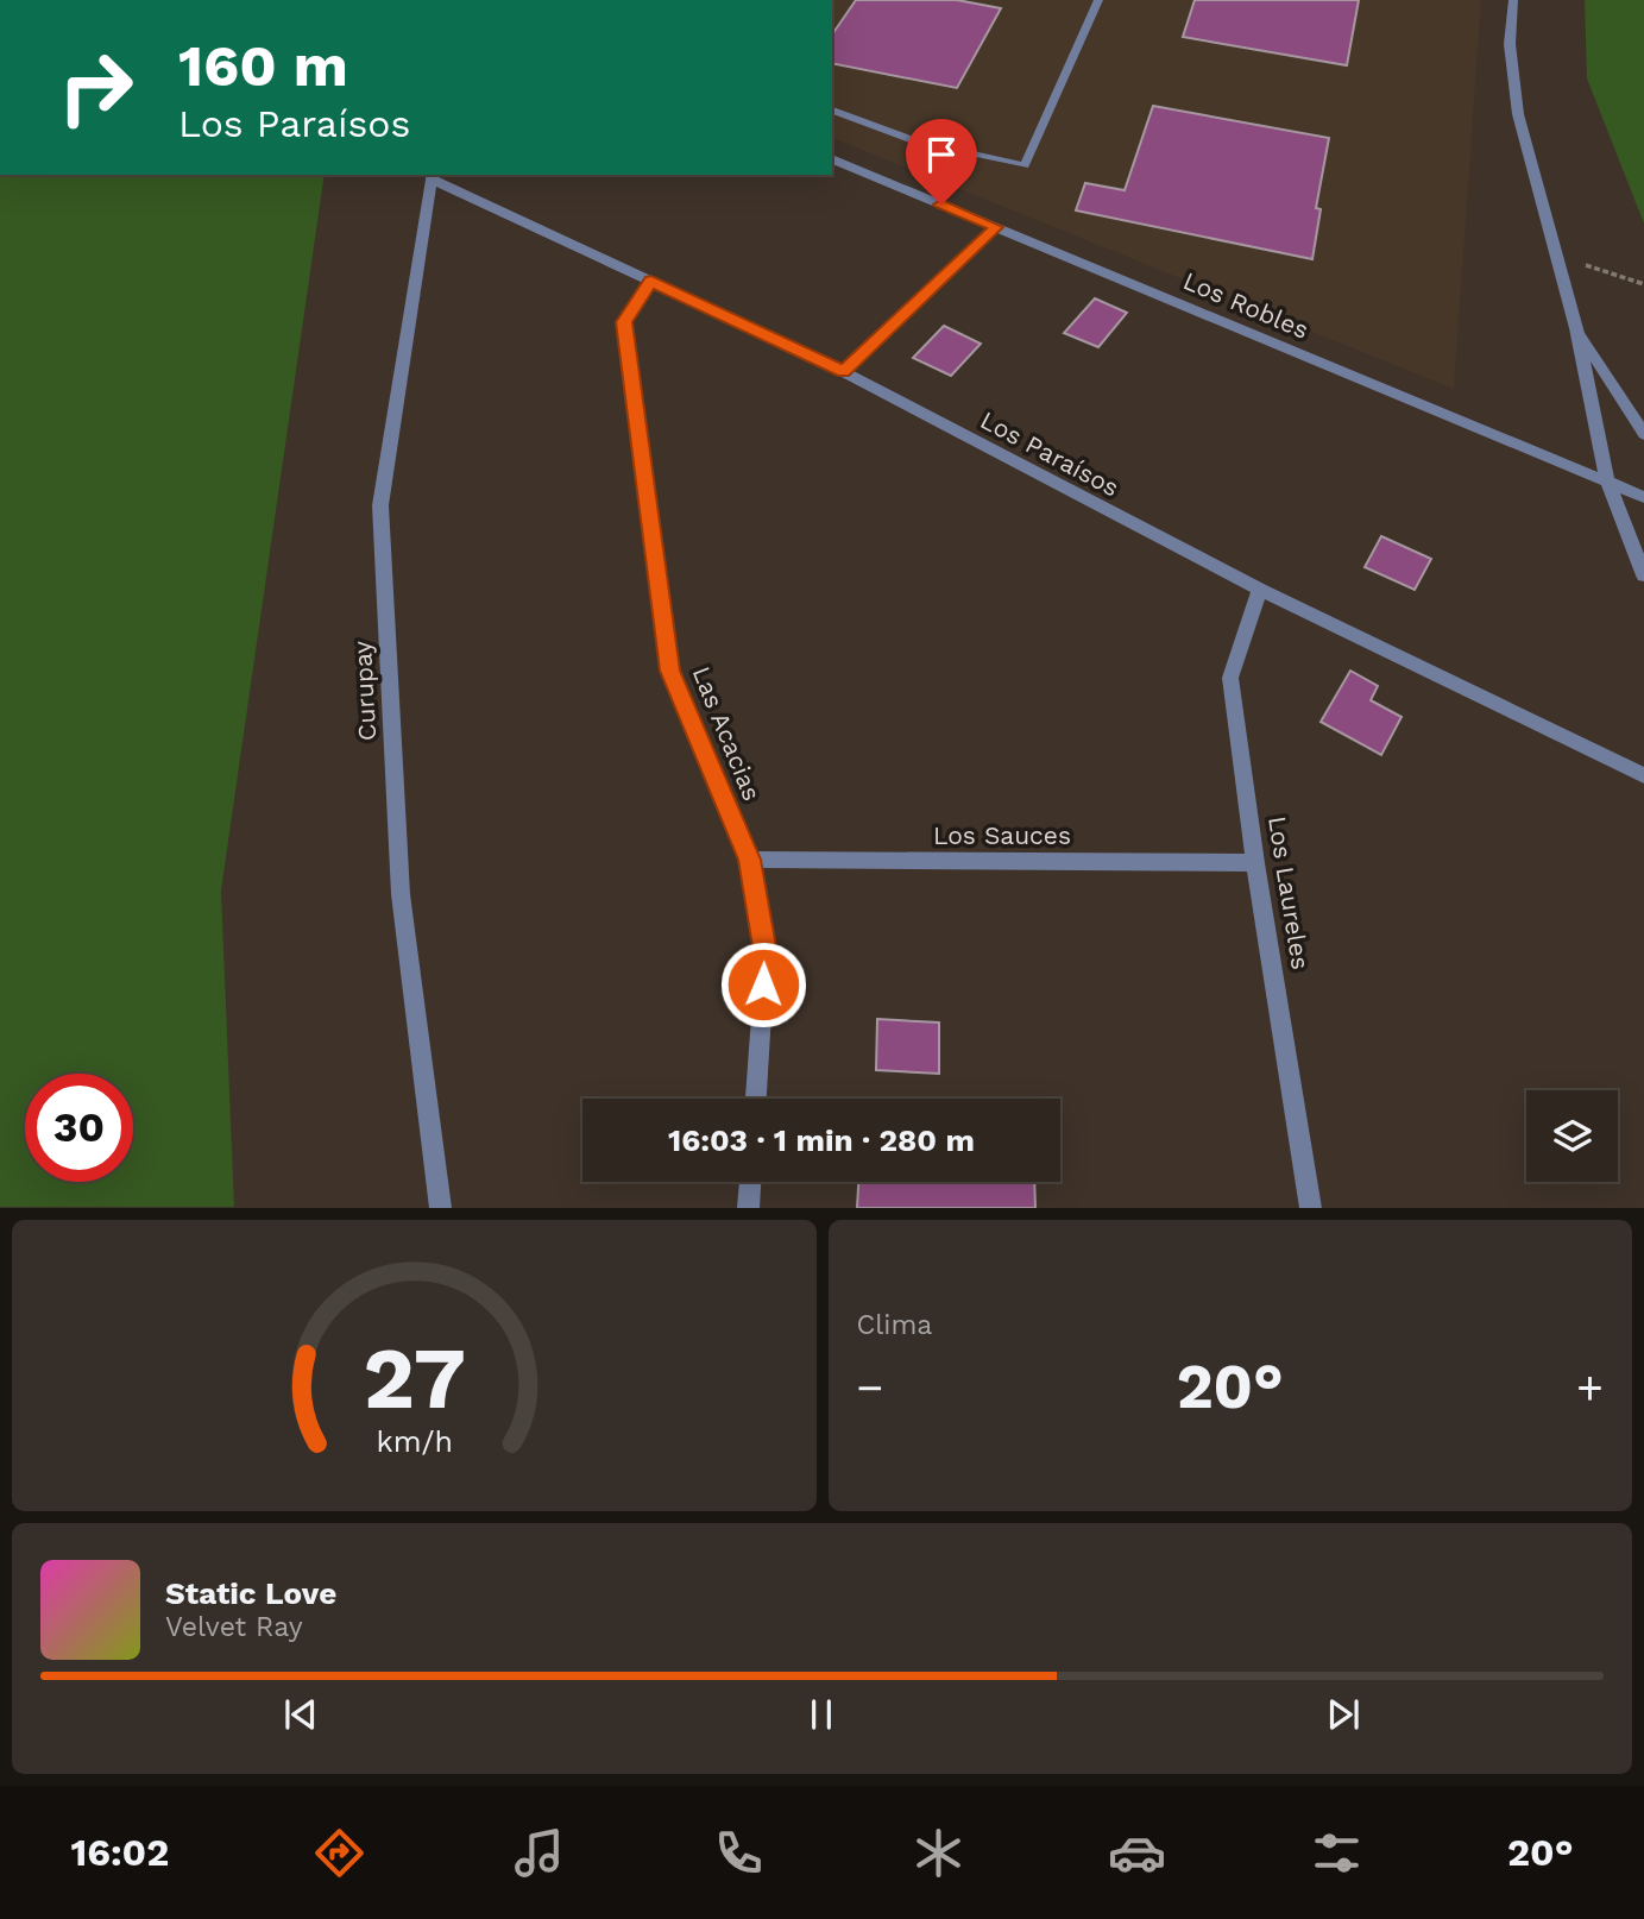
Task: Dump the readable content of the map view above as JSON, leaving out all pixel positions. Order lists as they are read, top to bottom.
{
  "streets": {
    "street": [
      "Los Robles",
      "Los Paraísos",
      "Curupay",
      "Las Acacias",
      "Los Sauces",
      "Los Laureles"
    ]
  },
  "crossings": [
    ["Los Paraísos", "Curupay"],
    ["Los Paraísos", "Las Acacias"],
    ["Los Paraísos", "Los Laureles"],
    ["Las Acacias", "Los Sauces"],
    ["Los Sauces", "Los Laureles"]
  ],
  "page": {
    "turn": ["160 m", "Los Paraísos"],
    "limit": "30",
    "trip": "16:03 · 1 min · 280 m",
    "tile": "Clima",
    "heat": ["−", "20°", "+"],
    "song": ["Static Love", "Velvet Ray"],
    "tabs": ["16:02", "20°"],
    "gauge": ["27", "km/h"]
  }
}
